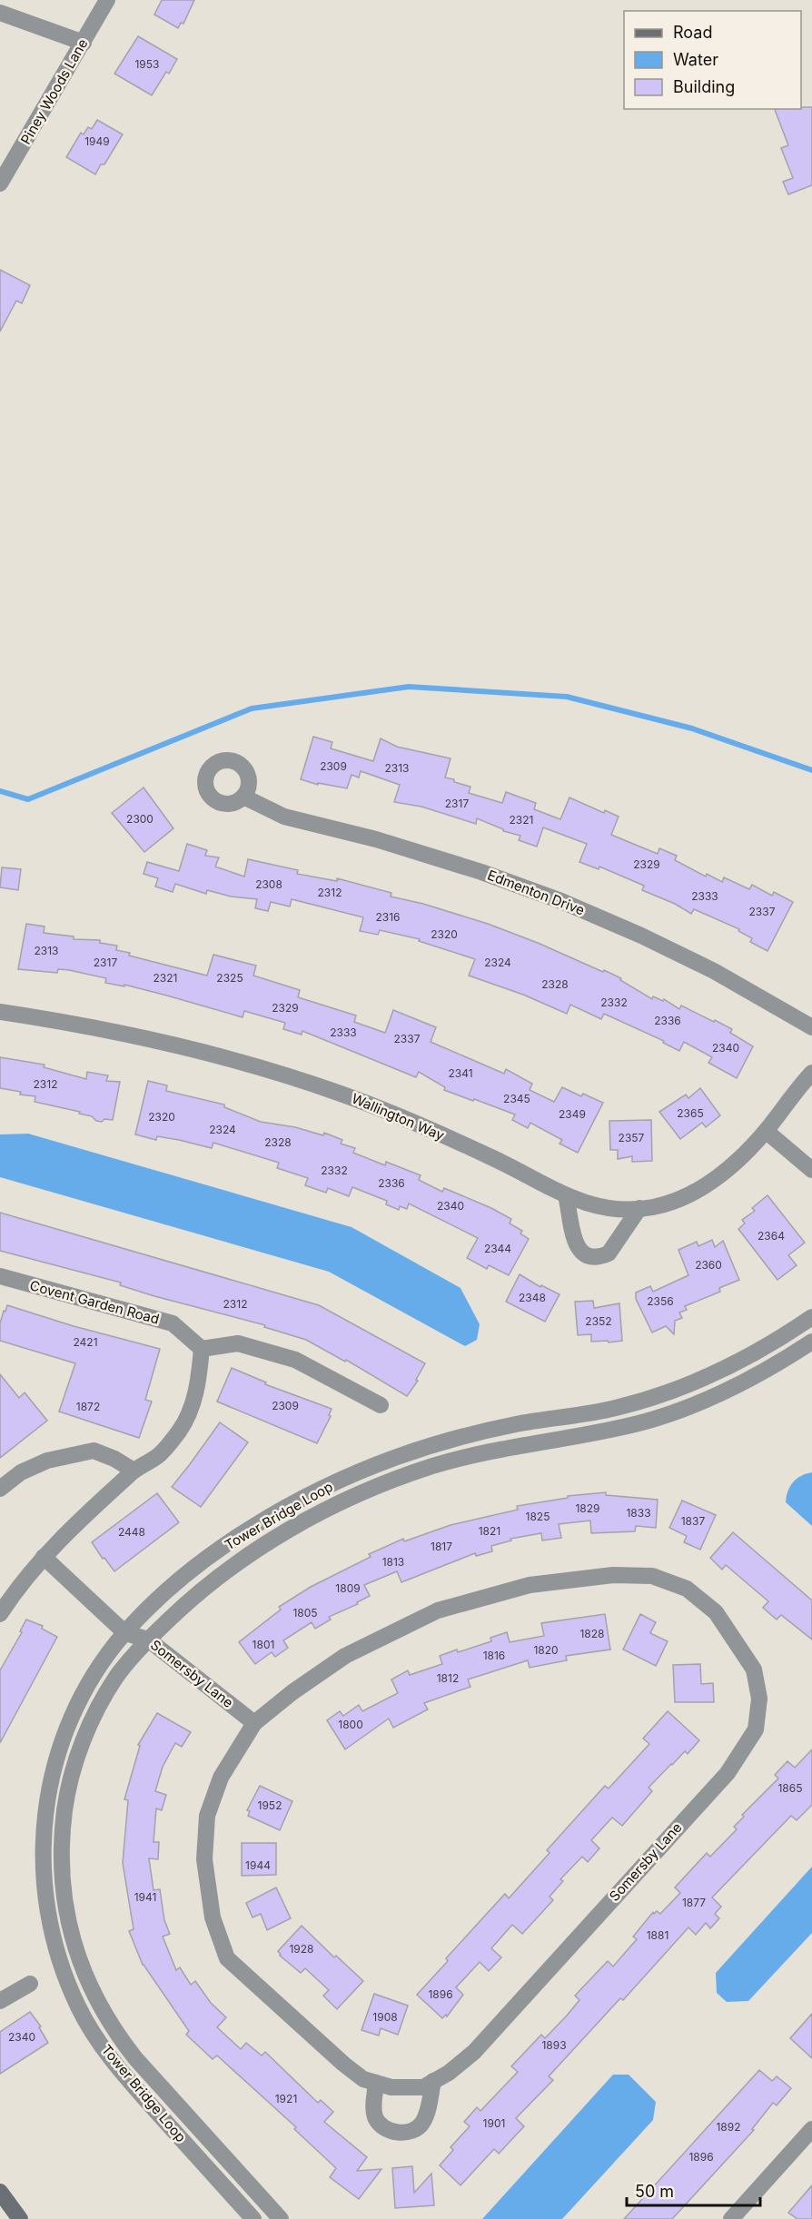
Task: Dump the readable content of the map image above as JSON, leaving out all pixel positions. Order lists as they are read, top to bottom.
{
  "streets": {
    "street": [
      "Piney Woods Lane",
      "Edmenton Drive",
      "Wallington Way",
      "Covent Garden Road",
      "Tower Bridge Loop",
      "Somersby Lane"
    ]
  },
  "crossings": [
    ["Tower Bridge Loop", "Somersby Lane"]
  ],
  "house_numbers": [
    "1953",
    "1949",
    "2309",
    "2313",
    "2317",
    "2300",
    "2321",
    "2329",
    "2308",
    "2312",
    "2333",
    "2337",
    "2316",
    "2320",
    "2313",
    "2317",
    "2324",
    "2321",
    "2325",
    "2328",
    "2332",
    "2329",
    "2336",
    "2333",
    "2337",
    "2340",
    "2341",
    "2312",
    "2345",
    "2365",
    "2349",
    "2320",
    "2324",
    "2357",
    "2328",
    "2332",
    "2336",
    "2340",
    "2364",
    "2344",
    "2360",
    "2348",
    "2356",
    "2312",
    "2352",
    "2421",
    "2309",
    "1872",
    "1829",
    "1833",
    "1825",
    "1837",
    "1821",
    "2448",
    "1817",
    "1813",
    "1809",
    "1805",
    "1828",
    "1801",
    "1820",
    "1816",
    "1812",
    "1800",
    "1865",
    "1952",
    "1944",
    "1941",
    "1877",
    "1881",
    "1928",
    "1896",
    "1908",
    "2340",
    "1893",
    "1921",
    "1901",
    "1892",
    "1896"
  ],
  "legend": ["Road", "Water", "Building"],
  "scale_bar": "50 m"
}
